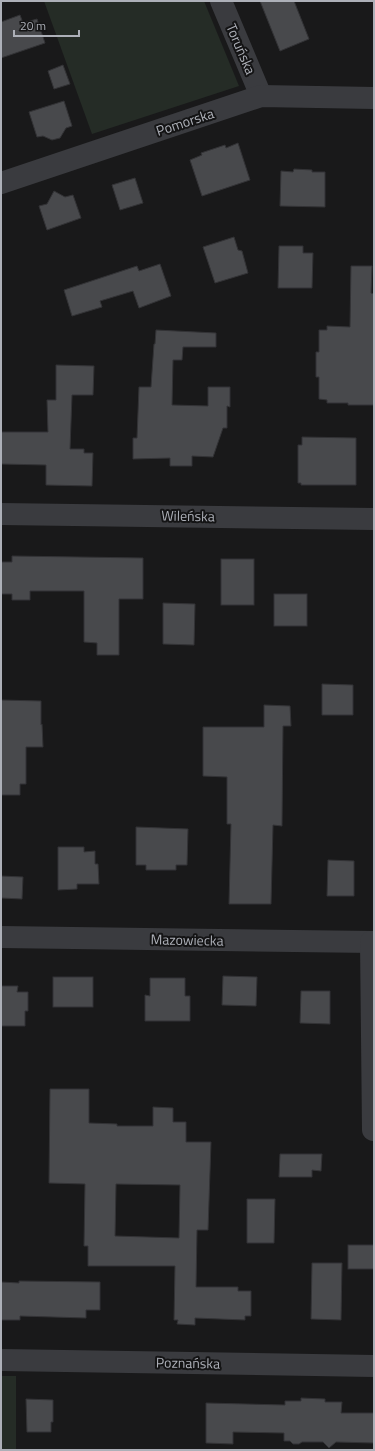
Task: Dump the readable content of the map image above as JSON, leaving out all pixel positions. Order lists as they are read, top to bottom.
{
  "streets": {
    "street": [
      "Toruńska",
      "Pomorska",
      "Wileńska",
      "Mazowiecka",
      "Poznańska"
    ]
  },
  "crossings": [
    ["Toruńska", "Pomorska"]
  ],
  "scale_bar": "20 m"
}
